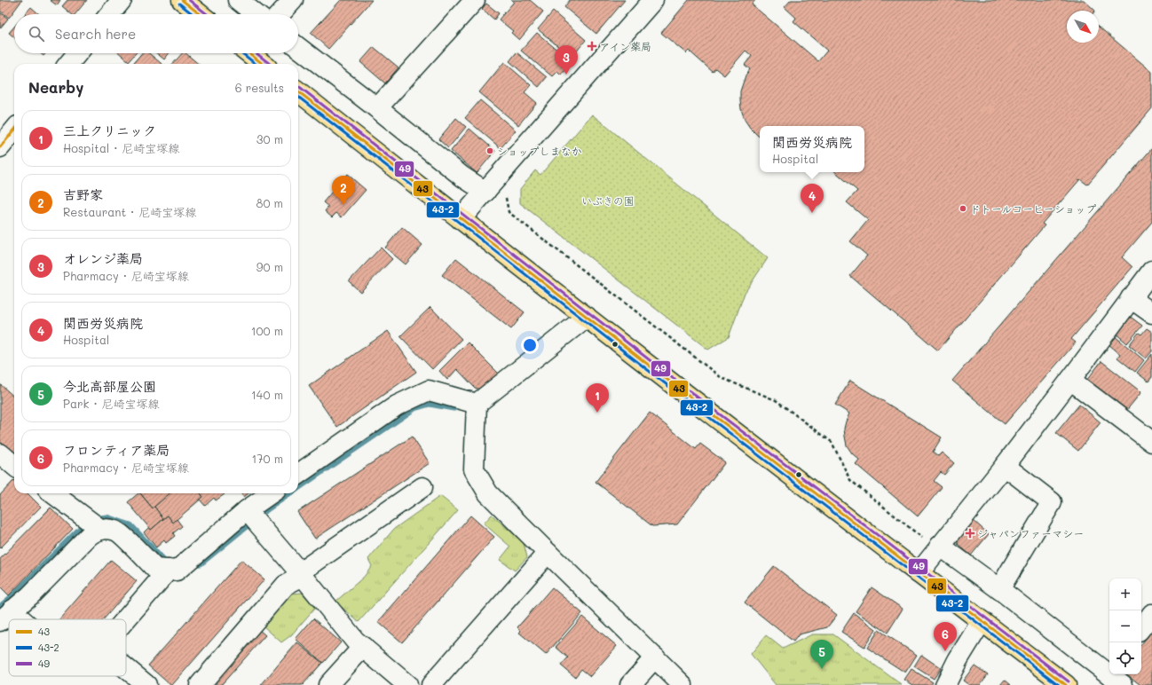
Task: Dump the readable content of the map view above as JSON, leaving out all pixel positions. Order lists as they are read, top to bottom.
{
  "parks": ["いぶきの園"],
  "places": {
    "health": ["アイン薬局", "ジャパンファーマシー"],
    "other": ["ショップしまなか", "ドトールコーヒーショップ"]
  },
  "lines": ["transit line 43", "transit line 49", "transit line 43-2"],
  "legend": ["43", "43-2", "49"],
  "north": "bottom right",
  "page": {
    "search": "Search here",
    "pins": [
      "3",
      "2",
      "4",
      "1",
      "6",
      "5"
    ],
    "heading": ["Nearby", "6 results"],
    "list": [
      {
        "mark": "1",
        "name": "三上クリニック",
        "note": "Hospital · 尼崎宝塚線",
        "value": "30 m"
      },
      {
        "mark": "2",
        "name": "吉野家",
        "note": "Restaurant · 尼崎宝塚線",
        "value": "80 m"
      },
      {
        "mark": "3",
        "name": "オレンジ薬局",
        "note": "Pharmacy · 尼崎宝塚線",
        "value": "90 m"
      },
      {
        "mark": "4",
        "name": "関西労災病院",
        "note": "Hospital",
        "value": "100 m"
      },
      {
        "mark": "5",
        "name": "今北高部屋公園",
        "note": "Park · 尼崎宝塚線",
        "value": "140 m"
      },
      {
        "mark": "6",
        "name": "フロンティア薬局",
        "note": "Pharmacy · 尼崎宝塚線",
        "value": "170 m"
      }
    ],
    "popup": ["関西労災病院", "Hospital"],
    "map_buttons": ["+", "−"]
  }
}
